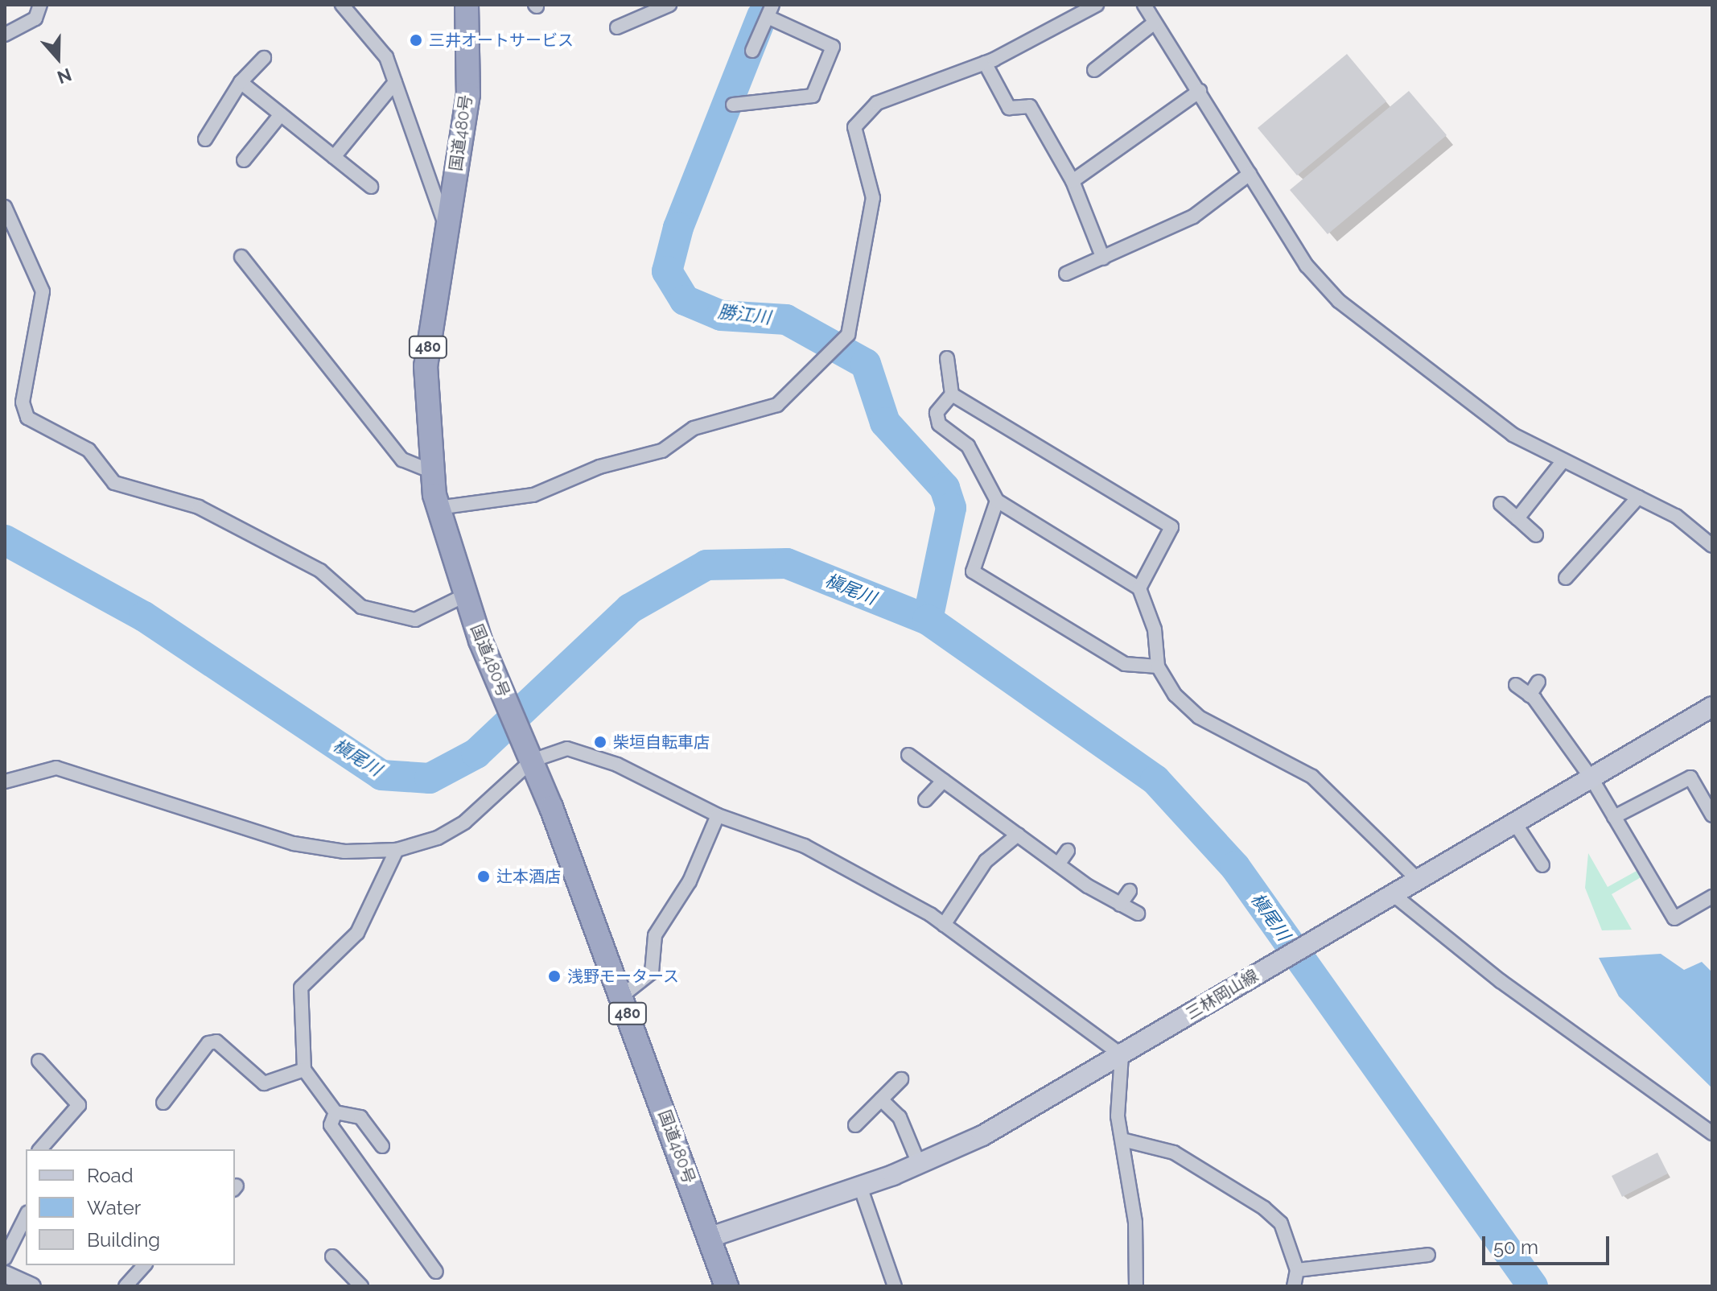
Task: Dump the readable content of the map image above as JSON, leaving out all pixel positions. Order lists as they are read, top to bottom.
{
  "streets": {
    "highway": ["国道480号", "480"],
    "main road": ["三林岡山線"]
  },
  "crossings": [
    ["国道480号", "三林岡山線"]
  ],
  "water": ["勝江川", "槇尾川"],
  "places": [
    "三井オートサービス",
    "柴垣自転車店",
    "辻本酒店",
    "浅野モータース"
  ],
  "legend": ["Road", "Water", "Building"],
  "scale_bar": "50 m",
  "north": "bottom"
}
